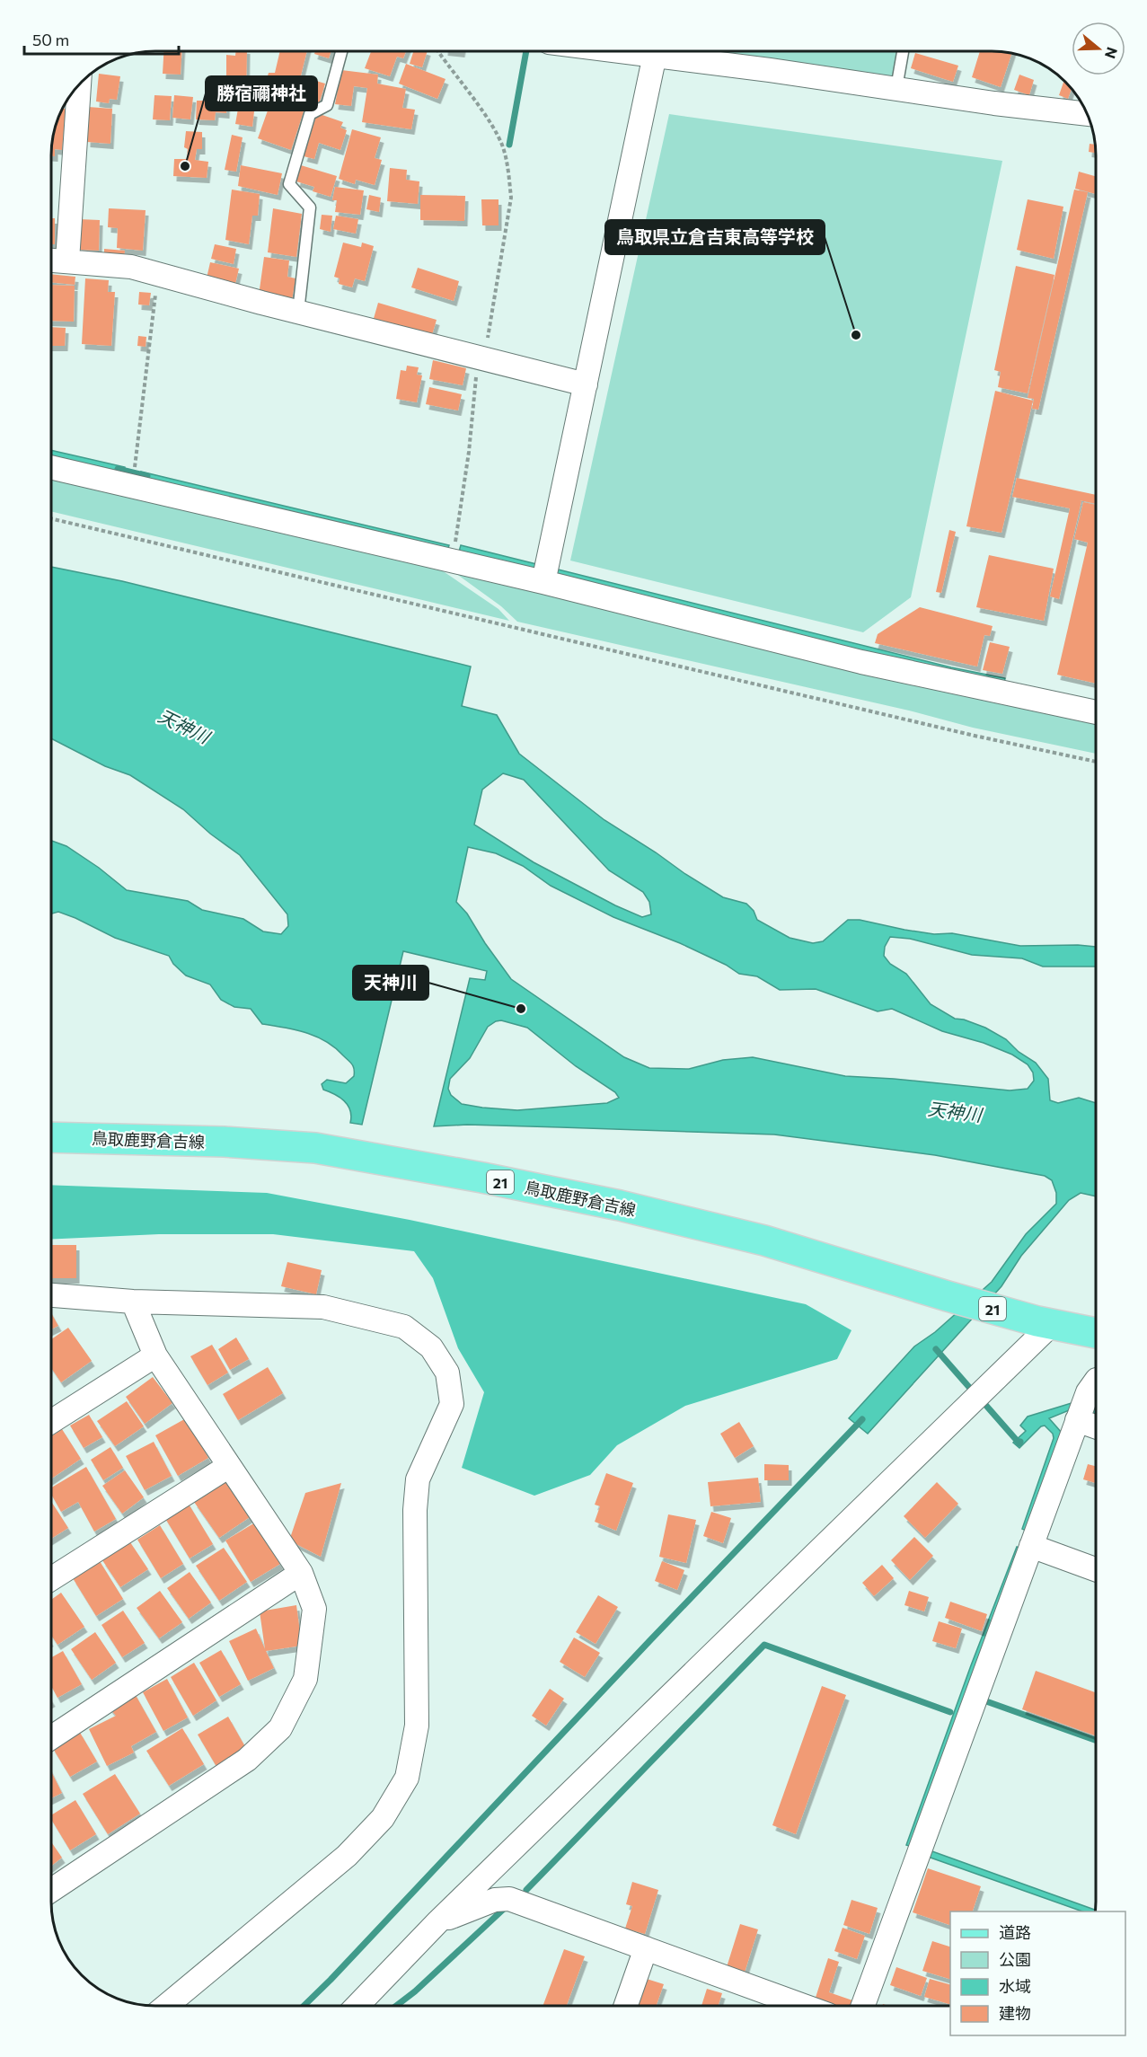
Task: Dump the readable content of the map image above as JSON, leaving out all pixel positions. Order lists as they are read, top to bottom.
{
  "streets": {
    "main road": ["鳥取鹿野倉吉線", "21"]
  },
  "water": ["天神川"],
  "places": ["勝宿禰神社", "鳥取県立倉吉東高等学校", "天神川"],
  "legend": [
    "道路",
    "公園",
    "水域",
    "建物"
  ],
  "scale_bar": "50 m",
  "north": "right"
}
